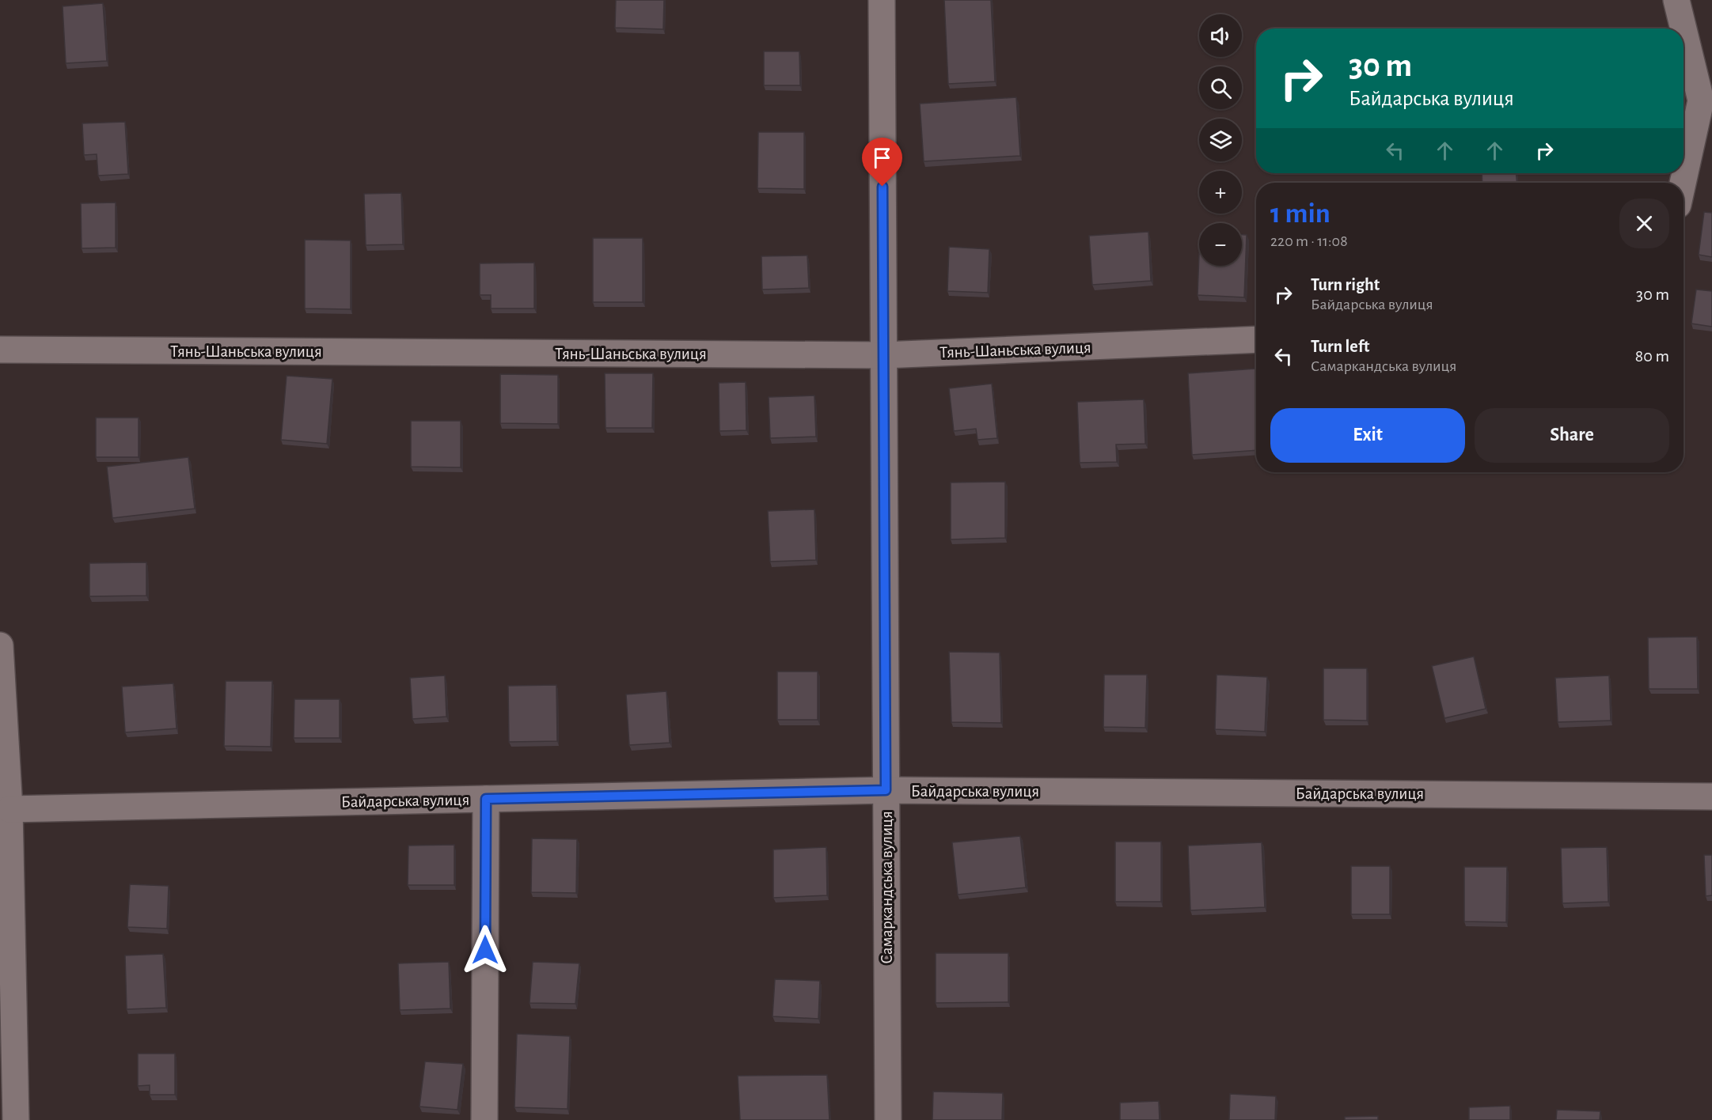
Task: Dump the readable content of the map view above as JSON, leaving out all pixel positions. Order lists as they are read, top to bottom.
{
  "streets": {
    "street": ["Тянь-Шаньська вулиця", "Байдарська вулиця", "Самаркандська вулиця"]
  },
  "crossings": [
    ["Тянь-Шаньська вулиця", "Самаркандська вулиця"],
    ["Байдарська вулиця", "Самаркандська вулиця"]
  ],
  "page": {
    "map_buttons": ["+", "−"],
    "turn": ["30 m", "Байдарська вулиця"],
    "heading": ["1 min", "220 m · 11:08"],
    "list": [
      {
        "name": "Turn right",
        "note": "Байдарська вулиця",
        "value": "30 m"
      },
      {
        "name": "Turn left",
        "note": "Самаркандська вулиця",
        "value": "80 m"
      }
    ],
    "buttons": ["Exit", "Share"]
  }
}
